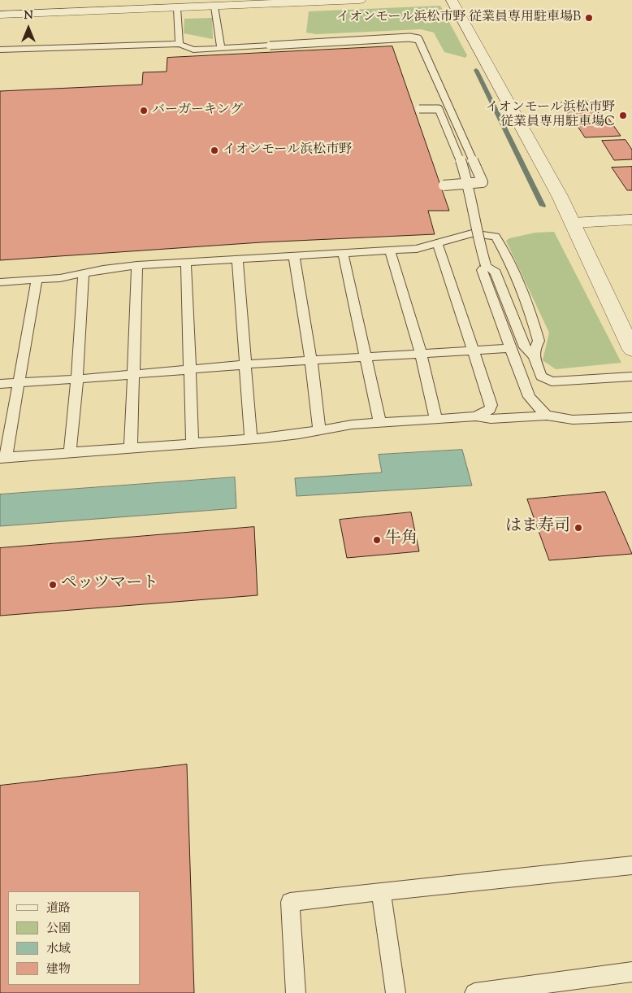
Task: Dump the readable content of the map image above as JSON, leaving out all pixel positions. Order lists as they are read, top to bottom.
{
  "places": [
    "イオンモール浜松市野 従業員専用駐車場B",
    "バーガーキング",
    "イオンモール浜松市野 従業員専用駐車場C",
    "イオンモール浜松市野",
    "はま寿司",
    "牛角",
    "ペッツマート"
  ],
  "legend": [
    "道路",
    "公園",
    "水域",
    "建物"
  ],
  "north": "top"
}
